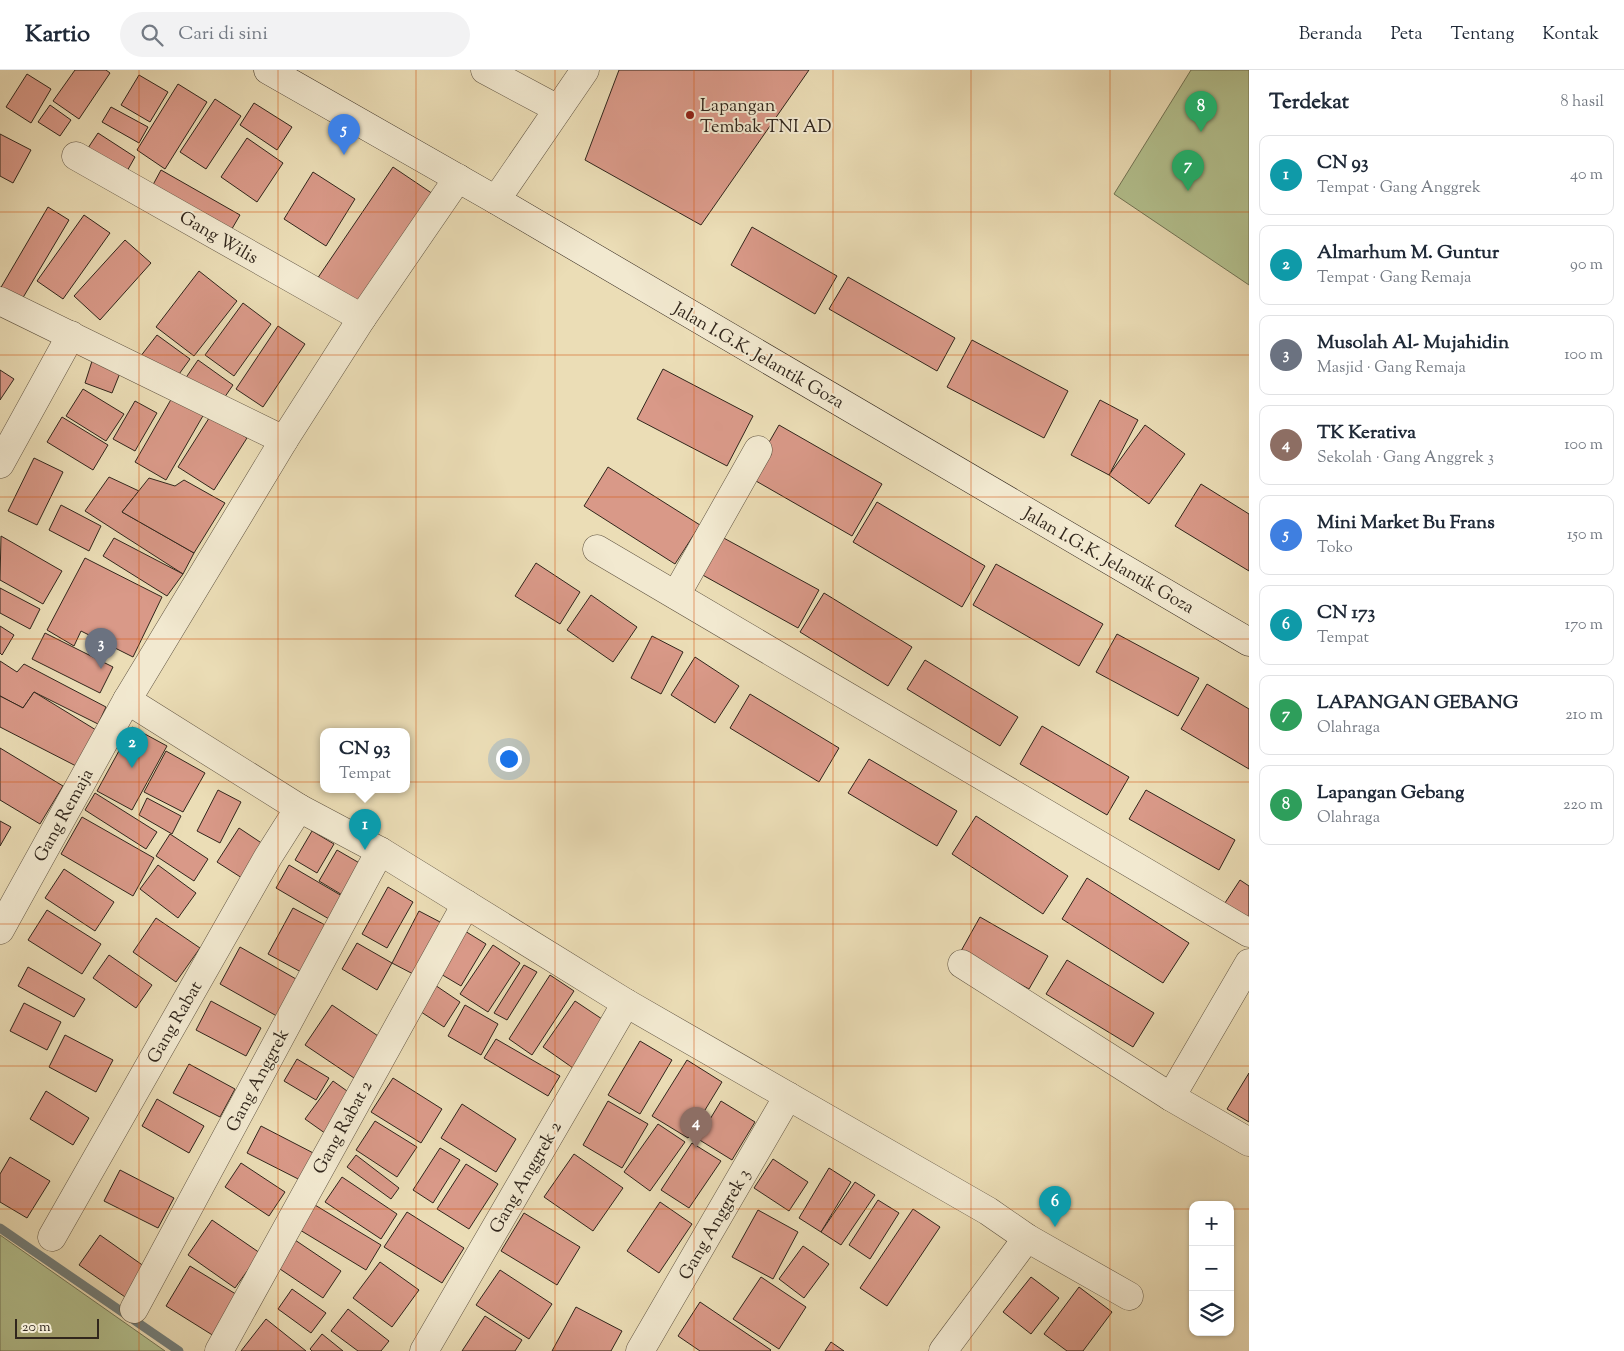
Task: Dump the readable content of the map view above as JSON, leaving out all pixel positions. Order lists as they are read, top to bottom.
{
  "streets": {
    "street": [
      "Gang Wilis",
      "Jalan I.G.K. Jelantik Goza",
      "Gang Remaja",
      "Gang Rabat",
      "Gang Anggrek",
      "Gang Rabat 2",
      "Gang Anggrek 2",
      "Gang Anggrek 3"
    ]
  },
  "crossings": [
    ["Gang Wilis", "Gang Remaja"],
    ["Jalan I.G.K. Jelantik Goza", "Gang Remaja"]
  ],
  "places": ["Lapangan Tembak TNI AD"],
  "scale_bar": "20 m",
  "page": {
    "header": "Kartio",
    "search": "Cari di sini",
    "nav": [
      "Beranda",
      "Peta",
      "Tentang",
      "Kontak"
    ],
    "heading": ["Terdekat", "8 hasil"],
    "pins": [
      "8",
      "5",
      "7",
      "3",
      "2",
      "1",
      "4",
      "6"
    ],
    "list": [
      {
        "mark": "1",
        "name": "CN 93",
        "note": "Tempat · Gang Anggrek",
        "value": "40 m"
      },
      {
        "mark": "2",
        "name": "Almarhum M. Guntur",
        "note": "Tempat · Gang Remaja",
        "value": "90 m"
      },
      {
        "mark": "3",
        "name": "Musolah Al- Mujahidin",
        "note": "Masjid · Gang Remaja",
        "value": "100 m"
      },
      {
        "mark": "4",
        "name": "TK Kerativa",
        "note": "Sekolah · Gang Anggrek 3",
        "value": "100 m"
      },
      {
        "mark": "5",
        "name": "Mini Market Bu Frans",
        "note": "Toko",
        "value": "150 m"
      },
      {
        "mark": "6",
        "name": "CN 173",
        "note": "Tempat",
        "value": "170 m"
      },
      {
        "mark": "7",
        "name": "LAPANGAN GEBANG",
        "note": "Olahraga",
        "value": "210 m"
      },
      {
        "mark": "8",
        "name": "Lapangan Gebang",
        "note": "Olahraga",
        "value": "220 m"
      }
    ],
    "popup": ["CN 93", "Tempat"],
    "map_buttons": ["+", "−"],
    "scale": "20 m"
  }
}
